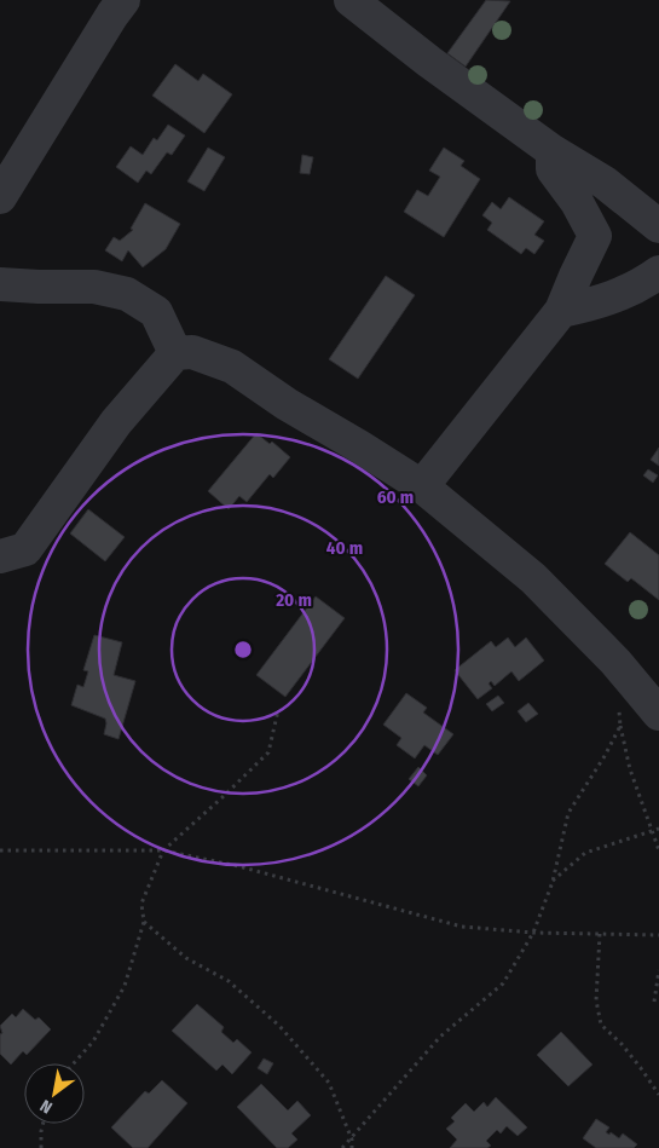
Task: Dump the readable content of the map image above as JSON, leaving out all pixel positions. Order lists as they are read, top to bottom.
{
  "north": "bottom left",
  "rings": ["60 m", "40 m", "20 m"]
}
